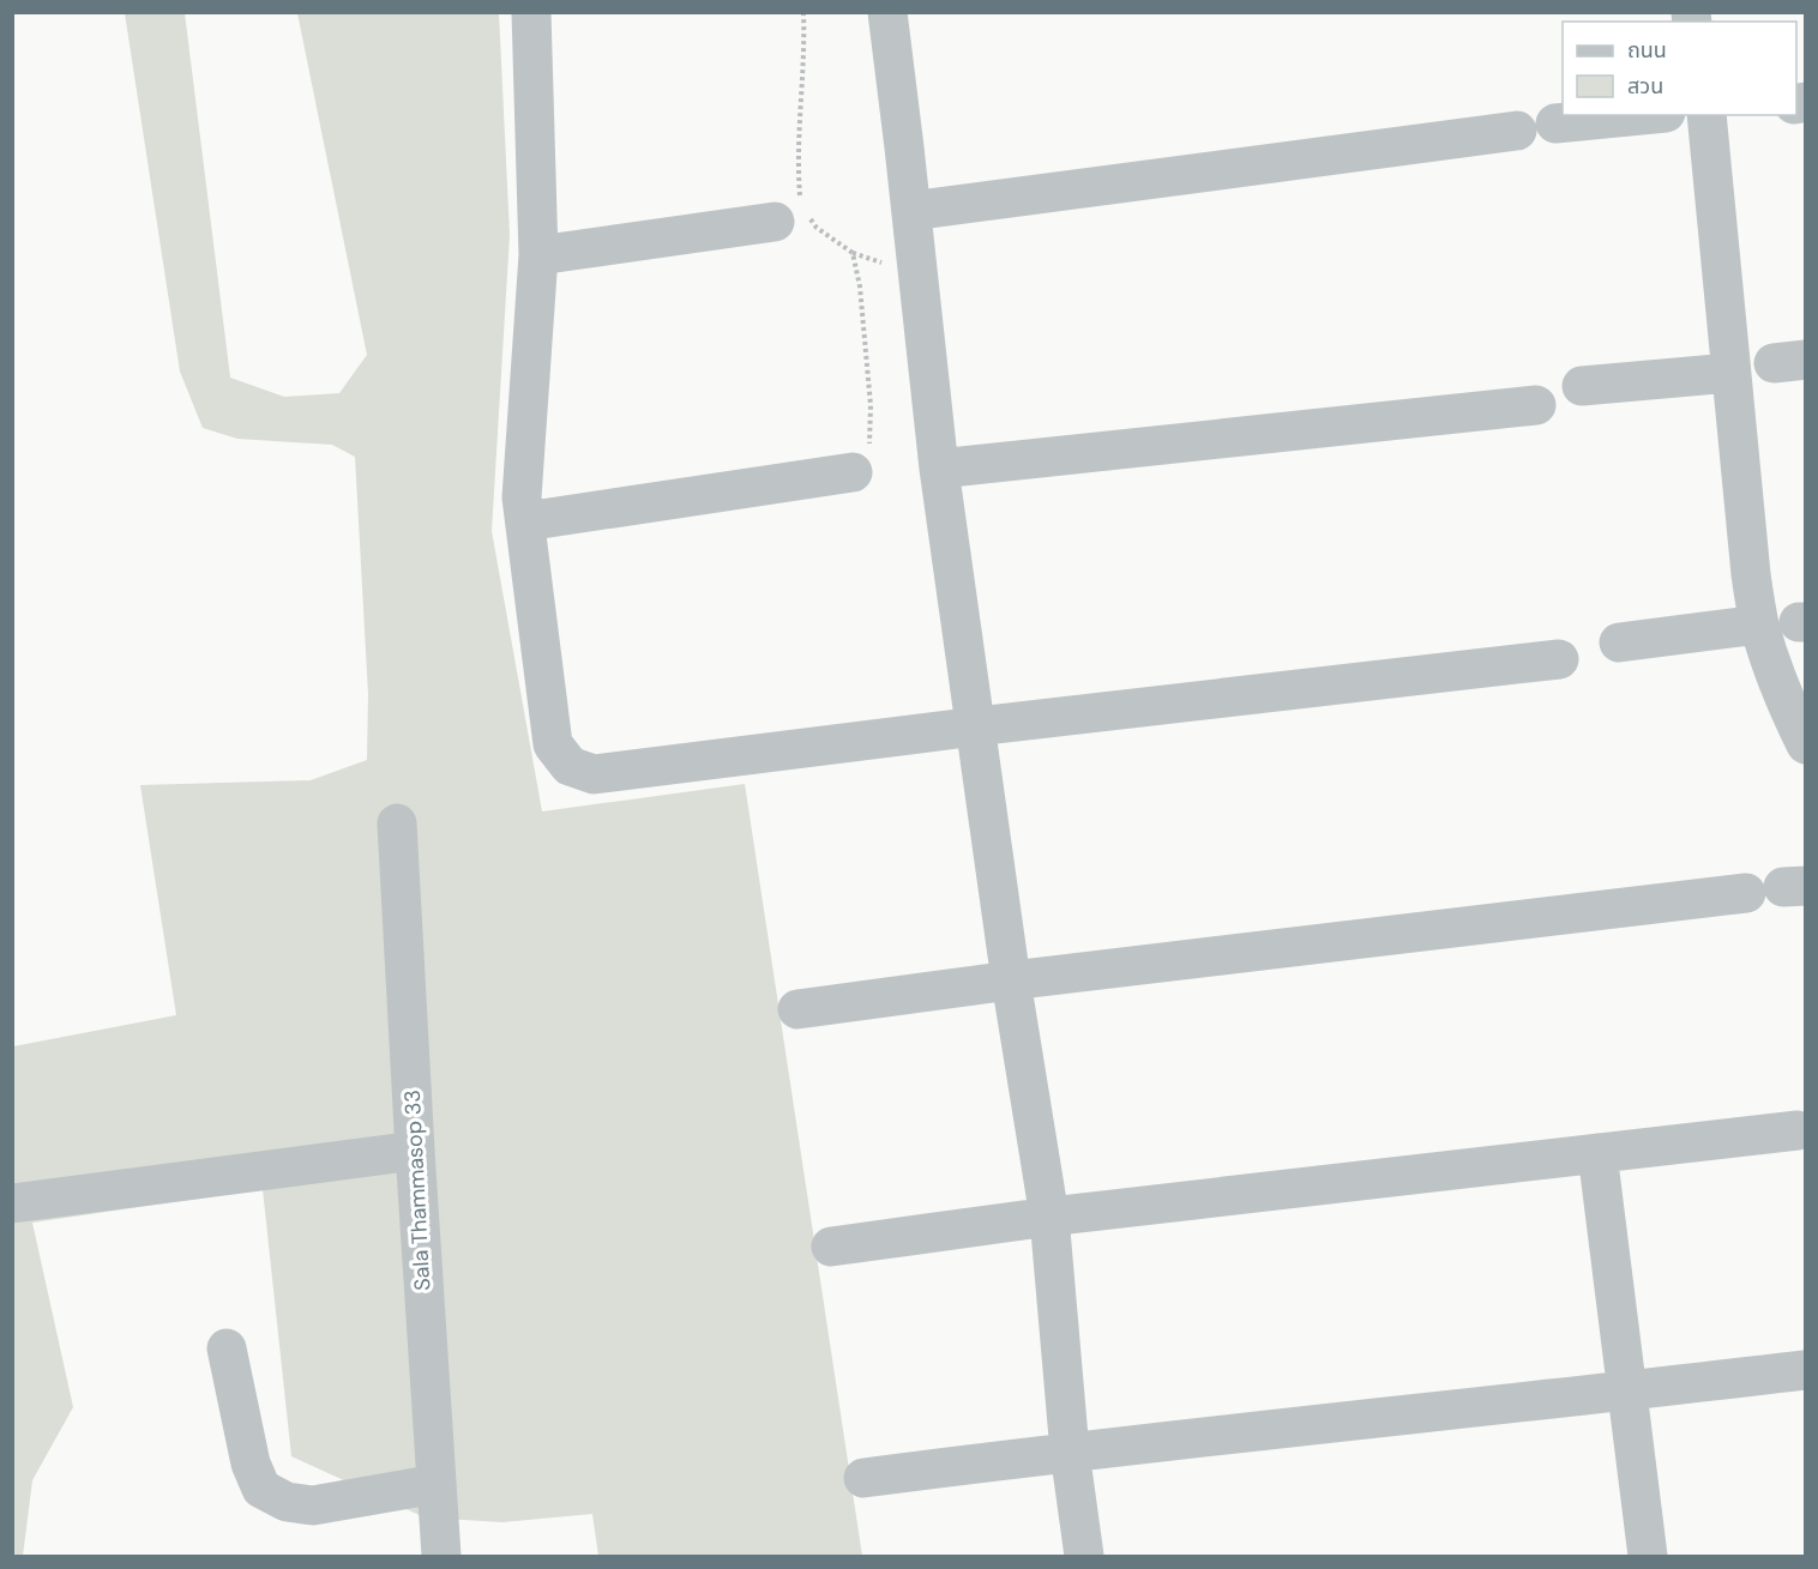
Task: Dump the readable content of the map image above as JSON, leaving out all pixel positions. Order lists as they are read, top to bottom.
{
  "streets": {
    "street": ["Sala Thammasop 33"]
  },
  "legend": ["ถนน", "สวน"]
}
